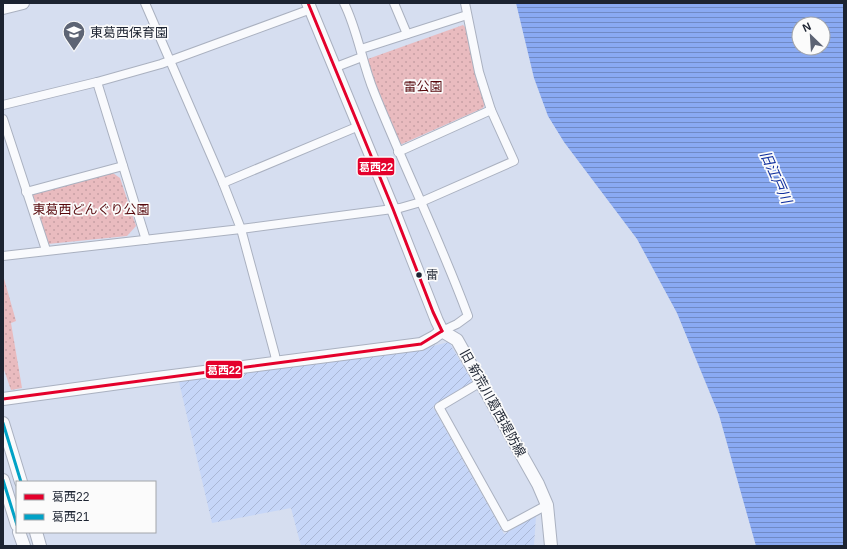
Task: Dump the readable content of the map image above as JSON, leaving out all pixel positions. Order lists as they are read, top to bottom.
{
  "streets": {
    "street": ["旧 新荒川葛西堤防線"]
  },
  "water": ["旧江戸川"],
  "parks": ["雷公園", "東葛西どんぐり公園"],
  "places": {
    "school or university": ["東葛西保育園"],
    "other": ["雷"]
  },
  "lines": ["transit line 葛西22", "transit line 葛西21"],
  "legend": ["葛西22", "葛西21"],
  "north": "top left"
}
